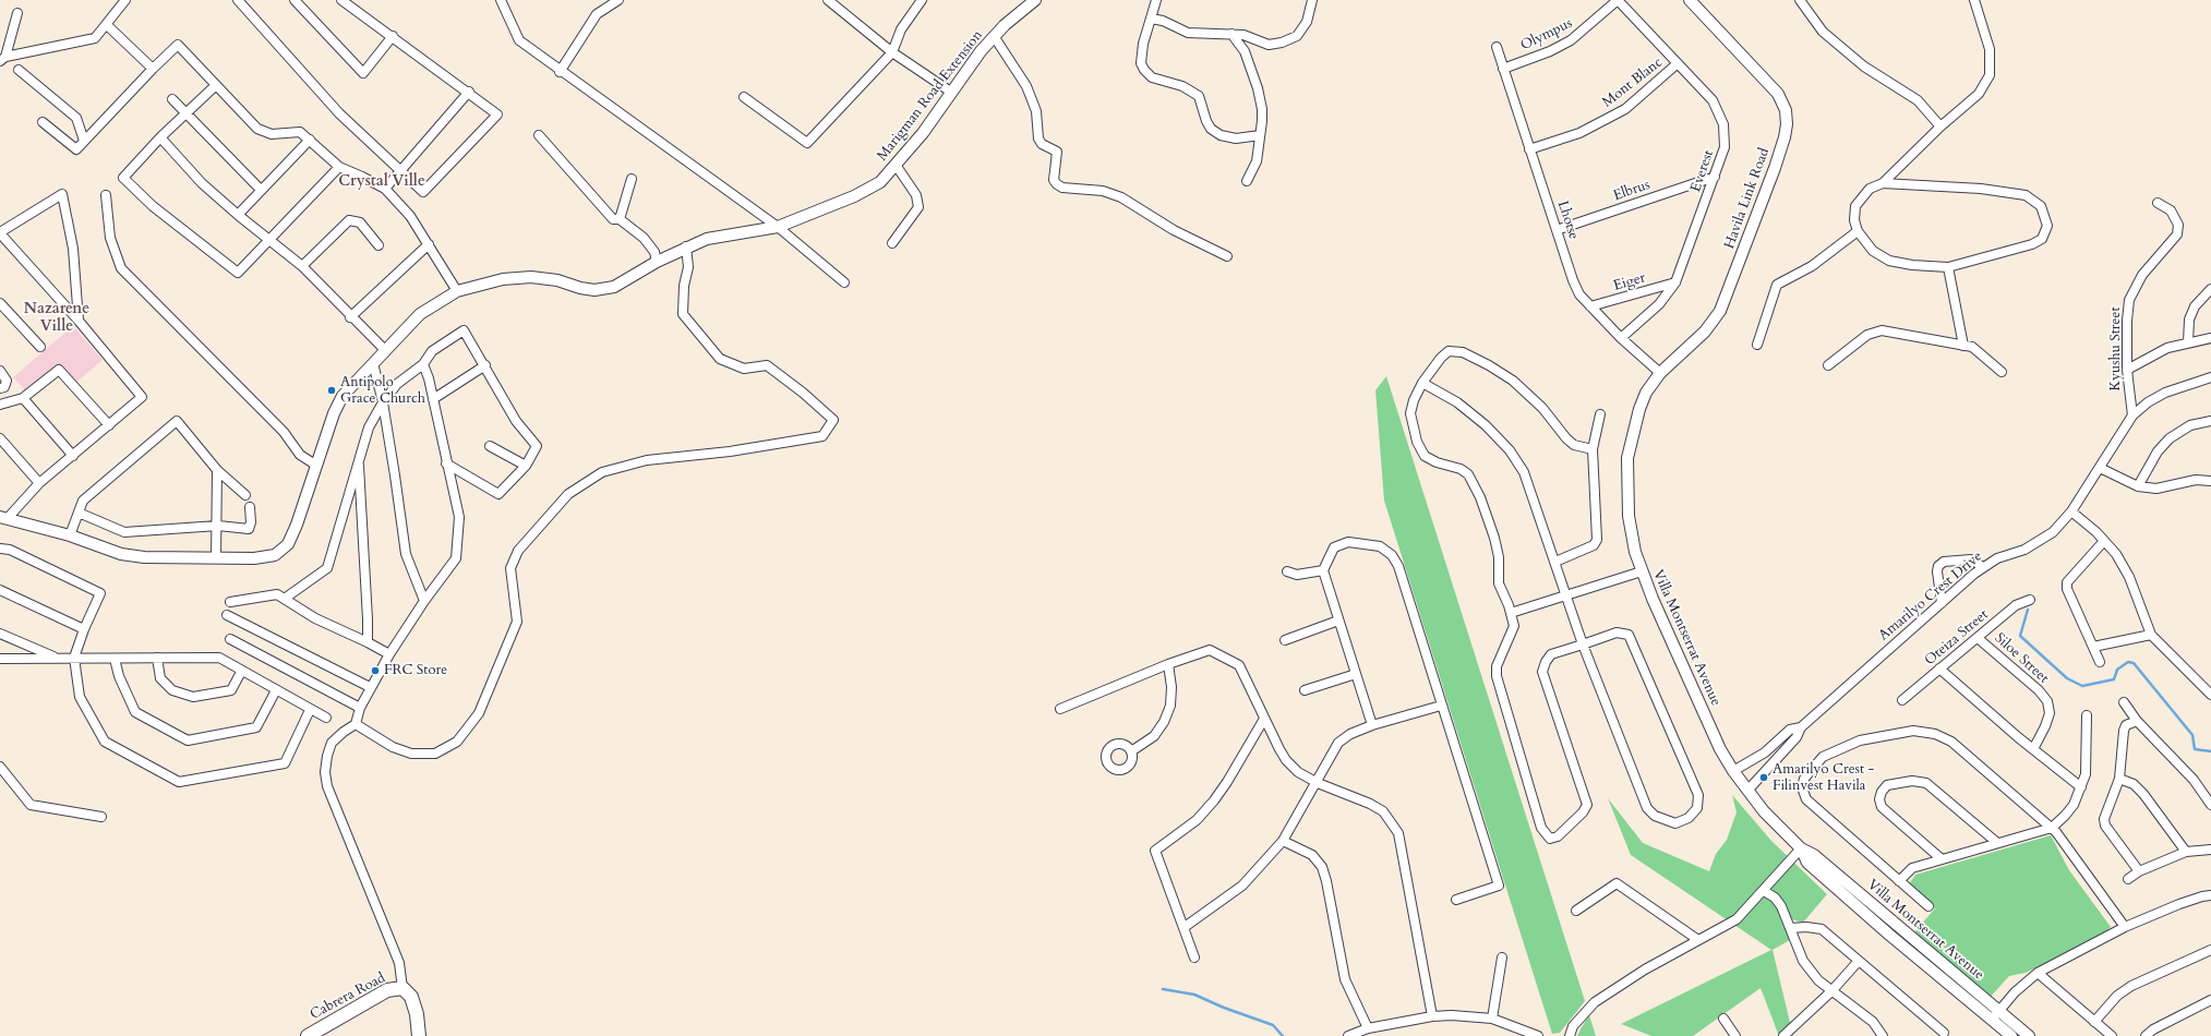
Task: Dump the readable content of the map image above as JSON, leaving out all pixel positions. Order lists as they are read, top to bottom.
{
  "streets": {
    "main road": ["Cabrera Road"],
    "street": [
      "Olympus",
      "Mont Blanc",
      "Marigman Road Extension",
      "Everest",
      "Elbrus",
      "Havila Link Road",
      "Lhotse",
      "Eiger",
      "Kyushu Street",
      "Amarilyo Crest Drive",
      "Villa Montserrat Avenue",
      "Oteiza Street",
      "Siloe Street"
    ]
  },
  "crossings": [
    ["Olympus", "Everest"],
    ["Olympus", "Lhotse"],
    ["Mont Blanc", "Everest"],
    ["Mont Blanc", "Lhotse"],
    ["Everest", "Elbrus"],
    ["Everest", "Lhotse"],
    ["Everest", "Eiger"],
    ["Elbrus", "Lhotse"],
    ["Havila Link Road", "Lhotse"],
    ["Havila Link Road", "Villa Montserrat Avenue"],
    ["Lhotse", "Eiger"],
    ["Kyushu Street", "Amarilyo Crest Drive"],
    ["Amarilyo Crest Drive", "Villa Montserrat Avenue"],
    ["Oteiza Street", "Siloe Street"]
  ],
  "districts": ["Crystal Ville", "Nazarene Ville"],
  "places": ["Antipolo Grace Church", "FRC Store", "Amarilyo Crest - Filinvest Havila"]
}
